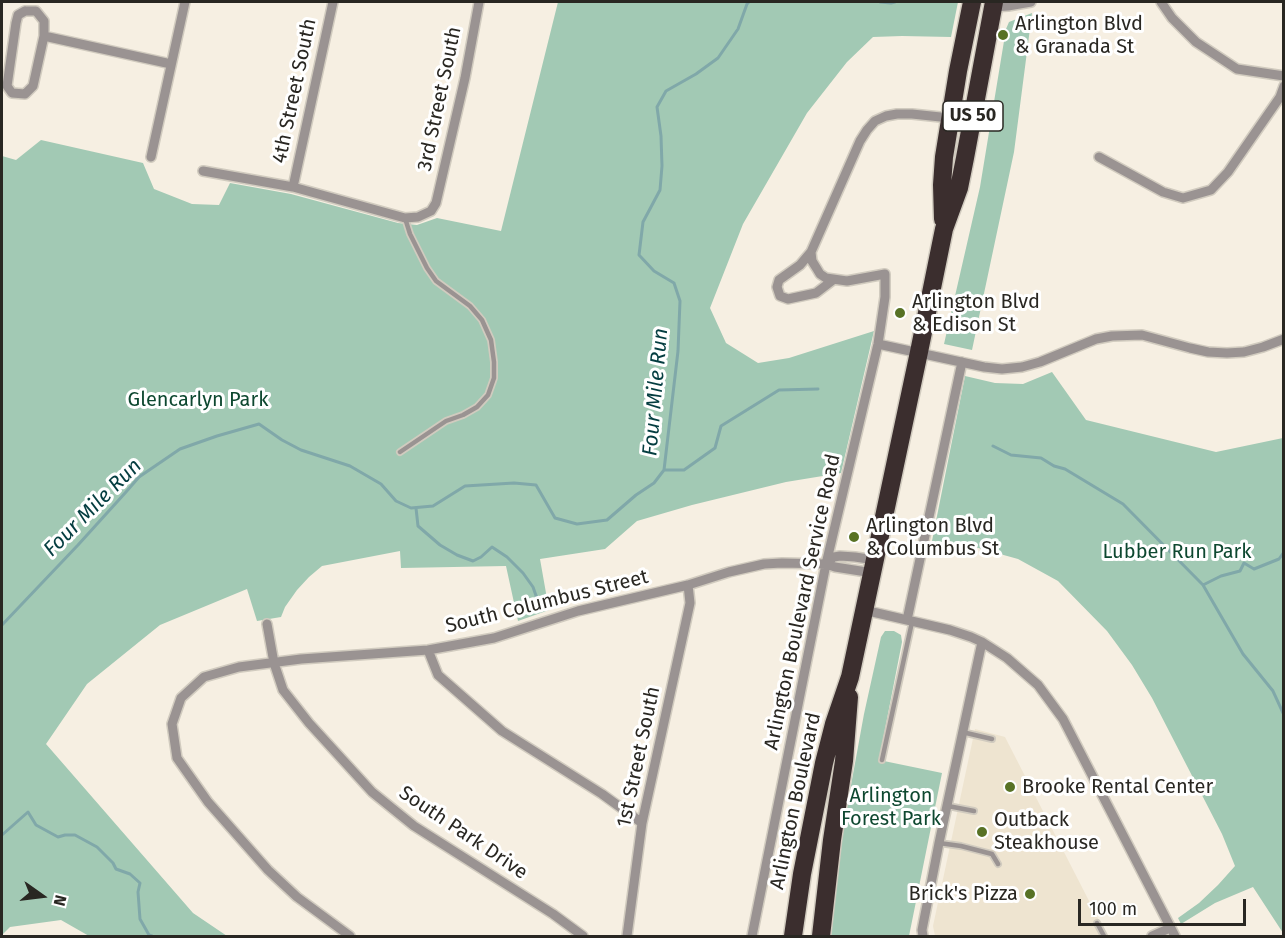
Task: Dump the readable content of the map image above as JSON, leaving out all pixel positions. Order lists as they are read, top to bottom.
{
  "streets": {
    "highway": ["US 50", "Arlington Boulevard"],
    "street": [
      "4th Street South",
      "3rd Street South",
      "South Columbus Street",
      "Arlington Boulevard Service Road",
      "1st Street South",
      "South Park Drive"
    ]
  },
  "crossings": [
    ["South Columbus Street", "Arlington Boulevard Service Road"],
    ["South Columbus Street", "1st Street South"],
    ["South Columbus Street", "Arlington Boulevard"],
    ["South Columbus Street", "South Park Drive"]
  ],
  "water": ["Four Mile Run"],
  "parks": ["Glencarlyn Park", "Lubber Run Park", "Arlington Forest Park"],
  "places": [
    "Arlington Blvd & Granada St",
    "Arlington Blvd & Edison St",
    "Arlington Blvd & Columbus St",
    "Brooke Rental Center",
    "Outback Steakhouse",
    "Brick's Pizza"
  ],
  "scale_bar": "100 m",
  "north": "right"
}
